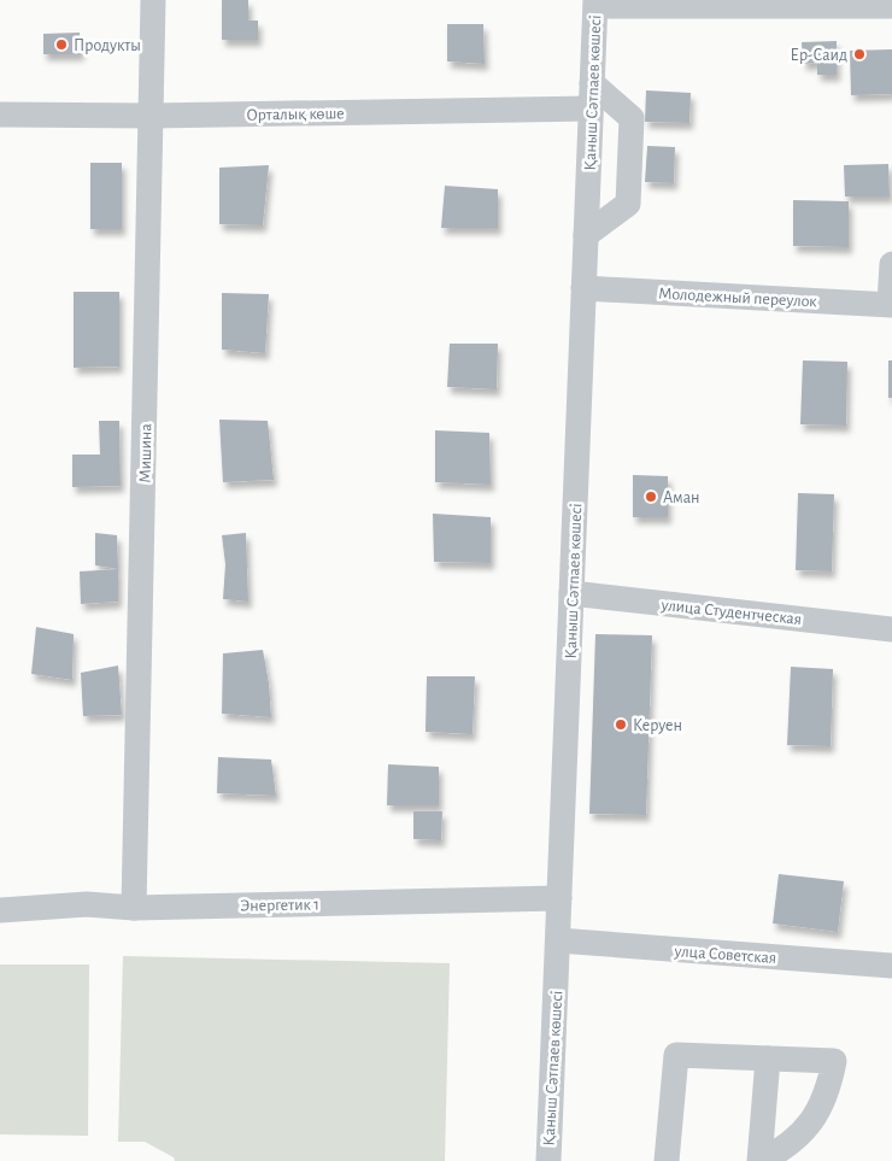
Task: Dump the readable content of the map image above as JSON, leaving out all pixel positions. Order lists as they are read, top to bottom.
{
  "streets": {
    "street": [
      "Қаныш Сәтпаев көшесі",
      "Орталық көше",
      "Молодежный переулок",
      "Мишина",
      "улица Студентческая",
      "Энергетик 1",
      "улца Советская"
    ]
  },
  "crossings": [
    ["Қаныш Сәтпаев көшесі", "Орталық көше"],
    ["Қаныш Сәтпаев көшесі", "Молодежный переулок"],
    ["Қаныш Сәтпаев көшесі", "улица Студентческая"],
    ["Қаныш Сәтпаев көшесі", "Энергетик 1"],
    ["Қаныш Сәтпаев көшесі", "улца Советская"],
    ["Орталық көше", "Мишина"],
    ["Мишина", "Энергетик 1"]
  ],
  "places": [
    "Продукты",
    "Ер-Саид",
    "Аман",
    "Керуен"
  ]
}
